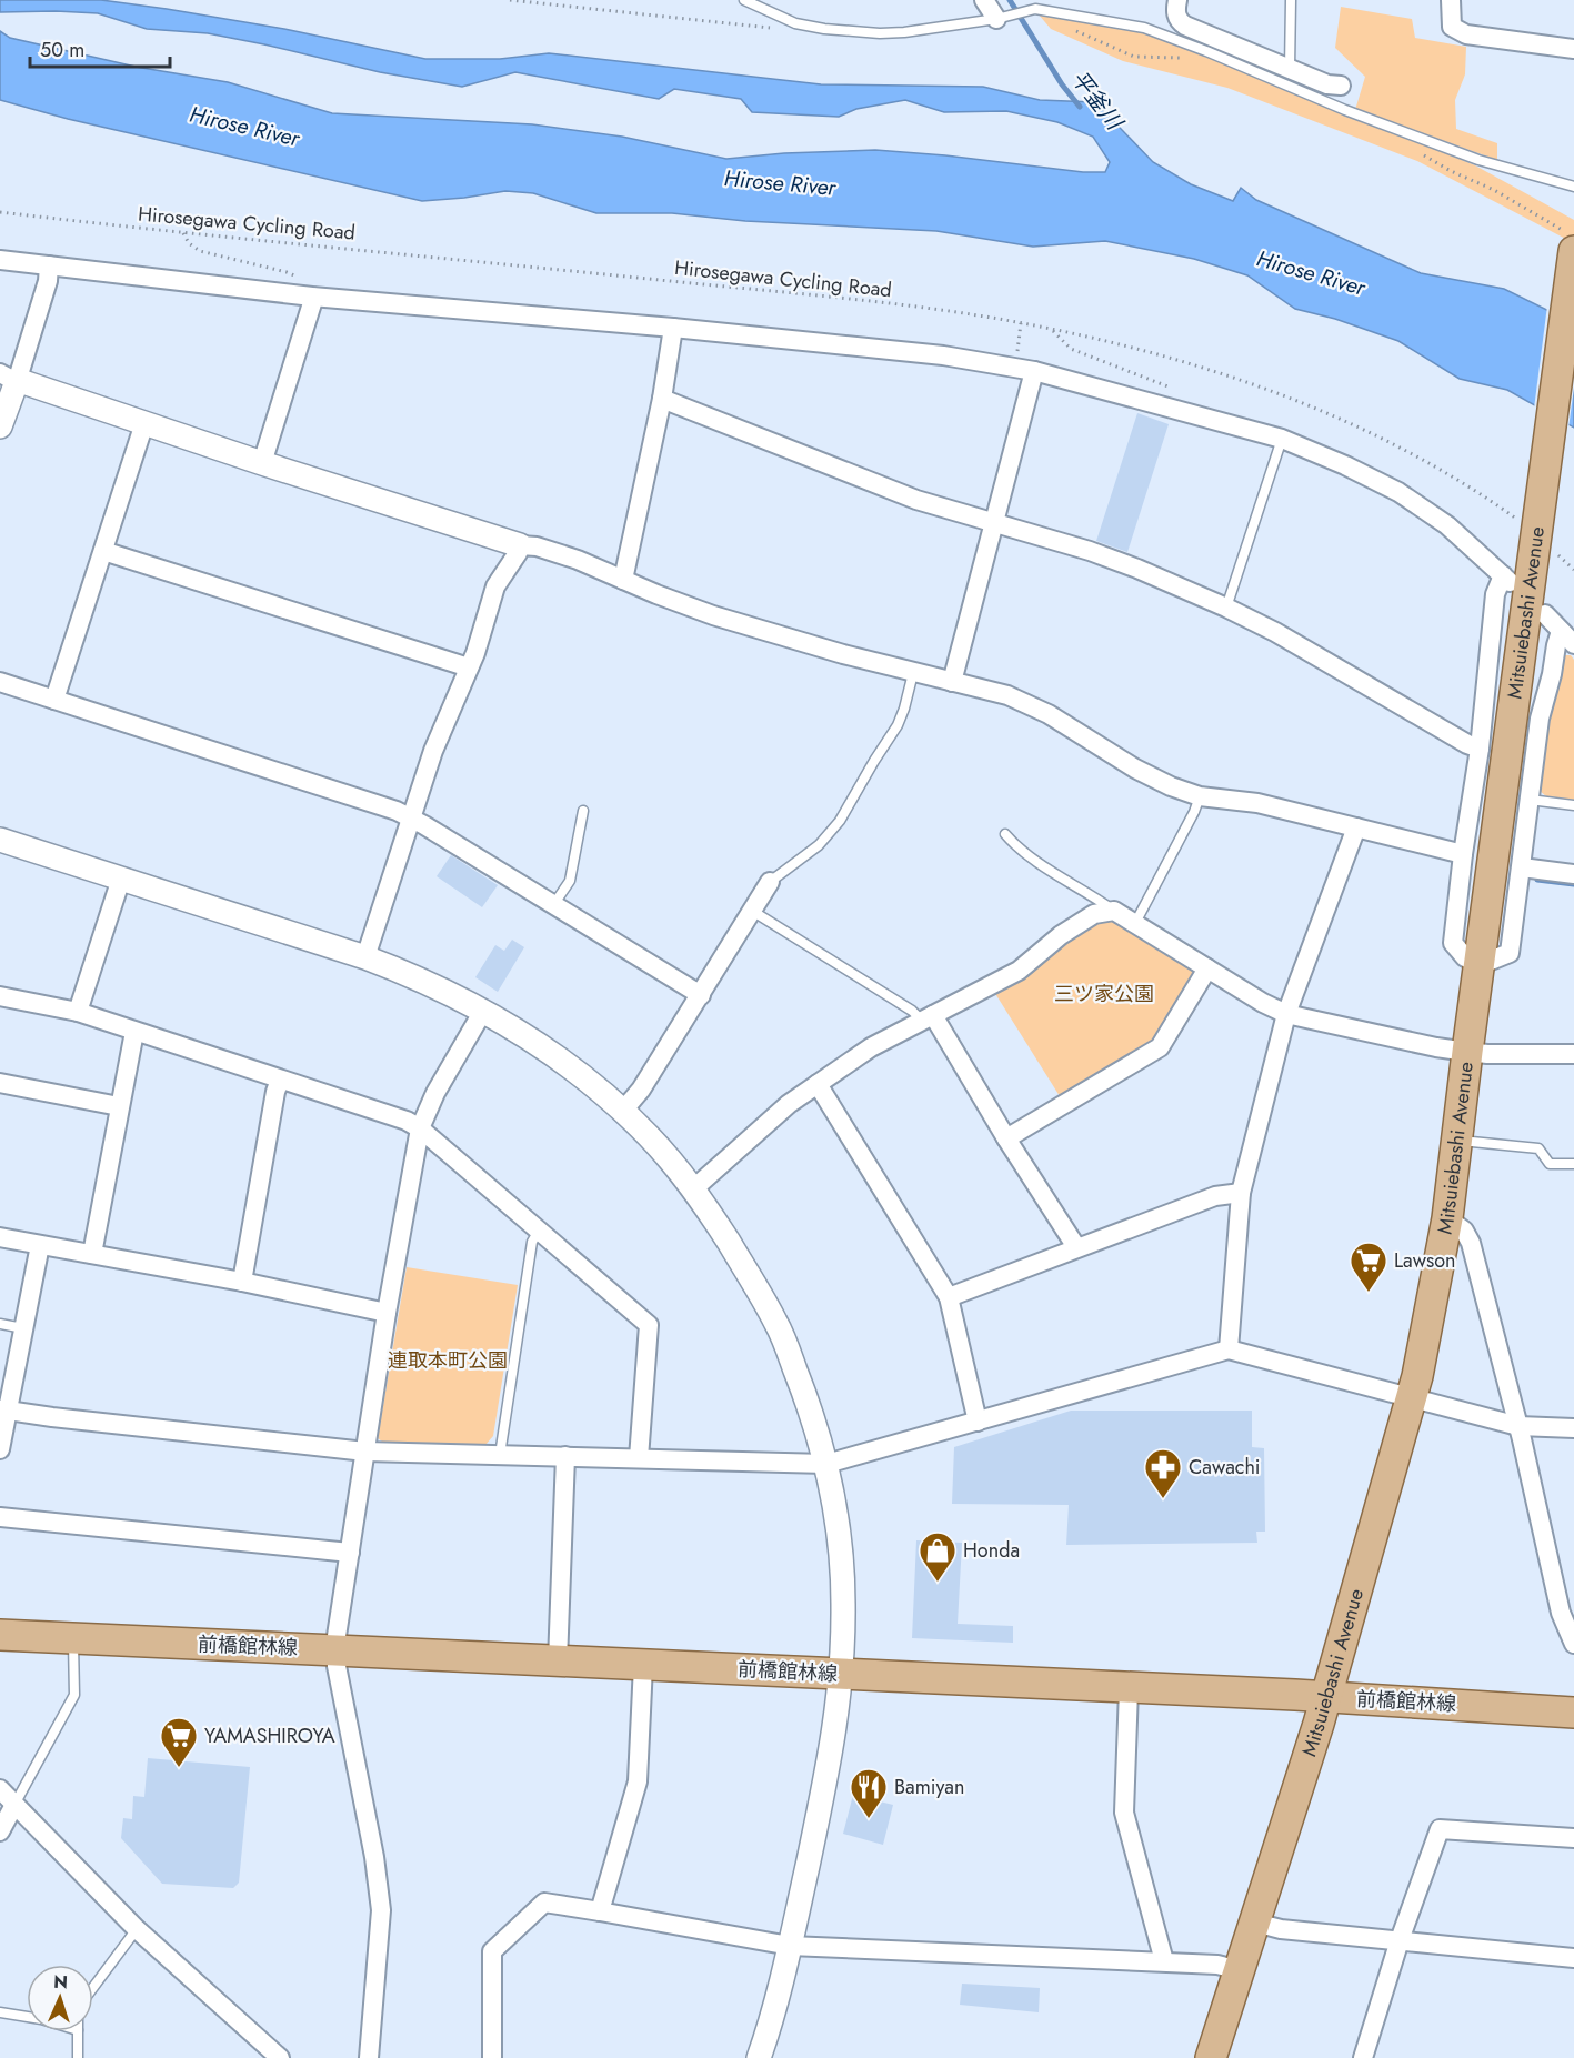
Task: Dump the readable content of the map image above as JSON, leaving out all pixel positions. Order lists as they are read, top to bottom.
{
  "streets": {
    "main road": ["Mitsuiebashi Avenue", "前橋館林線"],
    "path": ["Hirosegawa Cycling Road"]
  },
  "crossings": [
    ["Hirosegawa Cycling Road", "Mitsuiebashi Avenue"],
    ["Mitsuiebashi Avenue", "前橋館林線"]
  ],
  "water": ["平釜川", "Hirose River"],
  "parks": ["三ツ家公園", "連取本町公園"],
  "places": {
    "supermarket": ["Lawson", "YAMASHIROYA"],
    "pharmacy": ["Cawachi"],
    "shop": ["Honda"],
    "restaurant": ["Bamiyan"]
  },
  "scale_bar": "50 m",
  "north": "top"
}
